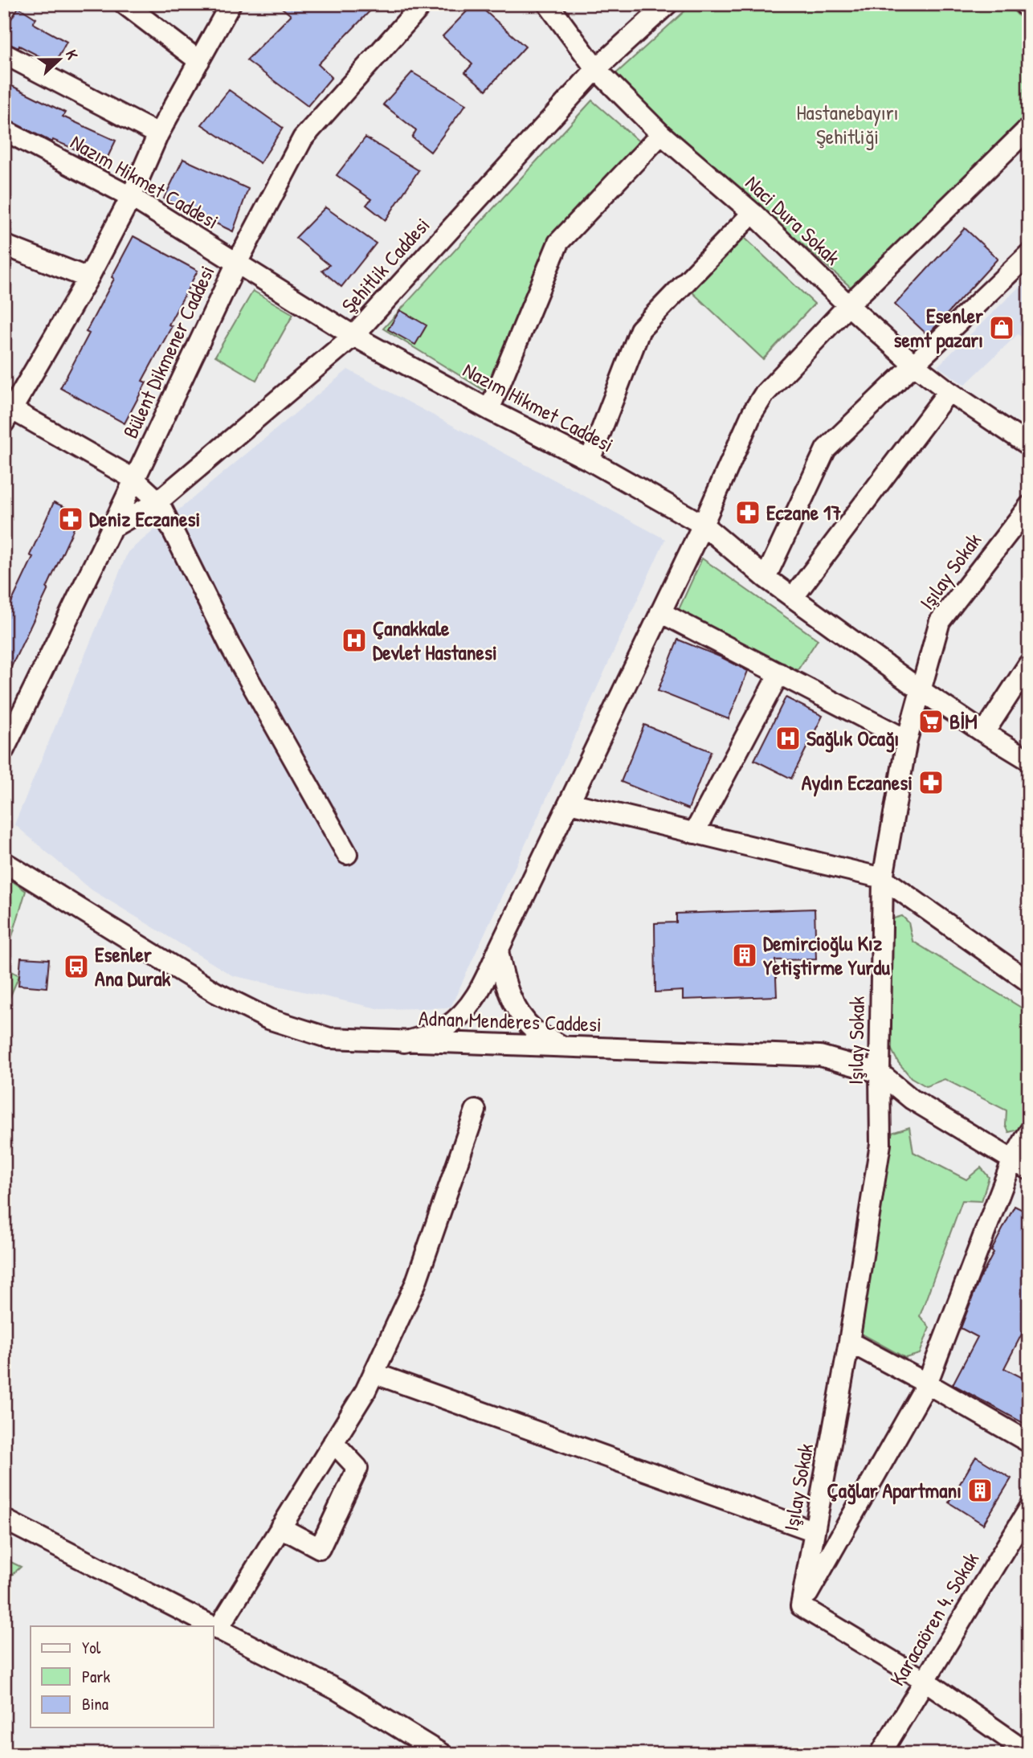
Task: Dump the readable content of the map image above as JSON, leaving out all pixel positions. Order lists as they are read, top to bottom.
{
  "streets": {
    "street": [
      "Nazım Hikmet Caddesi",
      "Naci Dura Sokak",
      "Şehitlik Caddesi",
      "Bülent Dikmener Caddesi",
      "Işılay Sokak",
      "Adnan Menderes Caddesi",
      "Karacaören 4. Sokak"
    ]
  },
  "crossings": [
    ["Nazım Hikmet Caddesi", "Şehitlik Caddesi"],
    ["Nazım Hikmet Caddesi", "Bülent Dikmener Caddesi"],
    ["Nazım Hikmet Caddesi", "Işılay Sokak"],
    ["Naci Dura Sokak", "Şehitlik Caddesi"],
    ["Şehitlik Caddesi", "Bülent Dikmener Caddesi"],
    ["Işılay Sokak", "Adnan Menderes Caddesi"]
  ],
  "parks": ["Hastanebayırı Şehitliği"],
  "places": {
    "shop": ["Esenler semt pazarı"],
    "pharmacy": ["Eczane 17", "Deniz Eczanesi", "Aydın Eczanesi"],
    "hospital": ["Çanakkale Devlet Hastanesi", "Sağlık Ocağı"],
    "supermarket": ["BİM"],
    "building": ["Demircioğlu Kız Yetiştirme Yurdu", "Çağlar Apartmanı"],
    "bus stop": ["Esenler Ana Durak"]
  },
  "legend": ["Yol", "Park", "Bina"],
  "north": "right"
}
